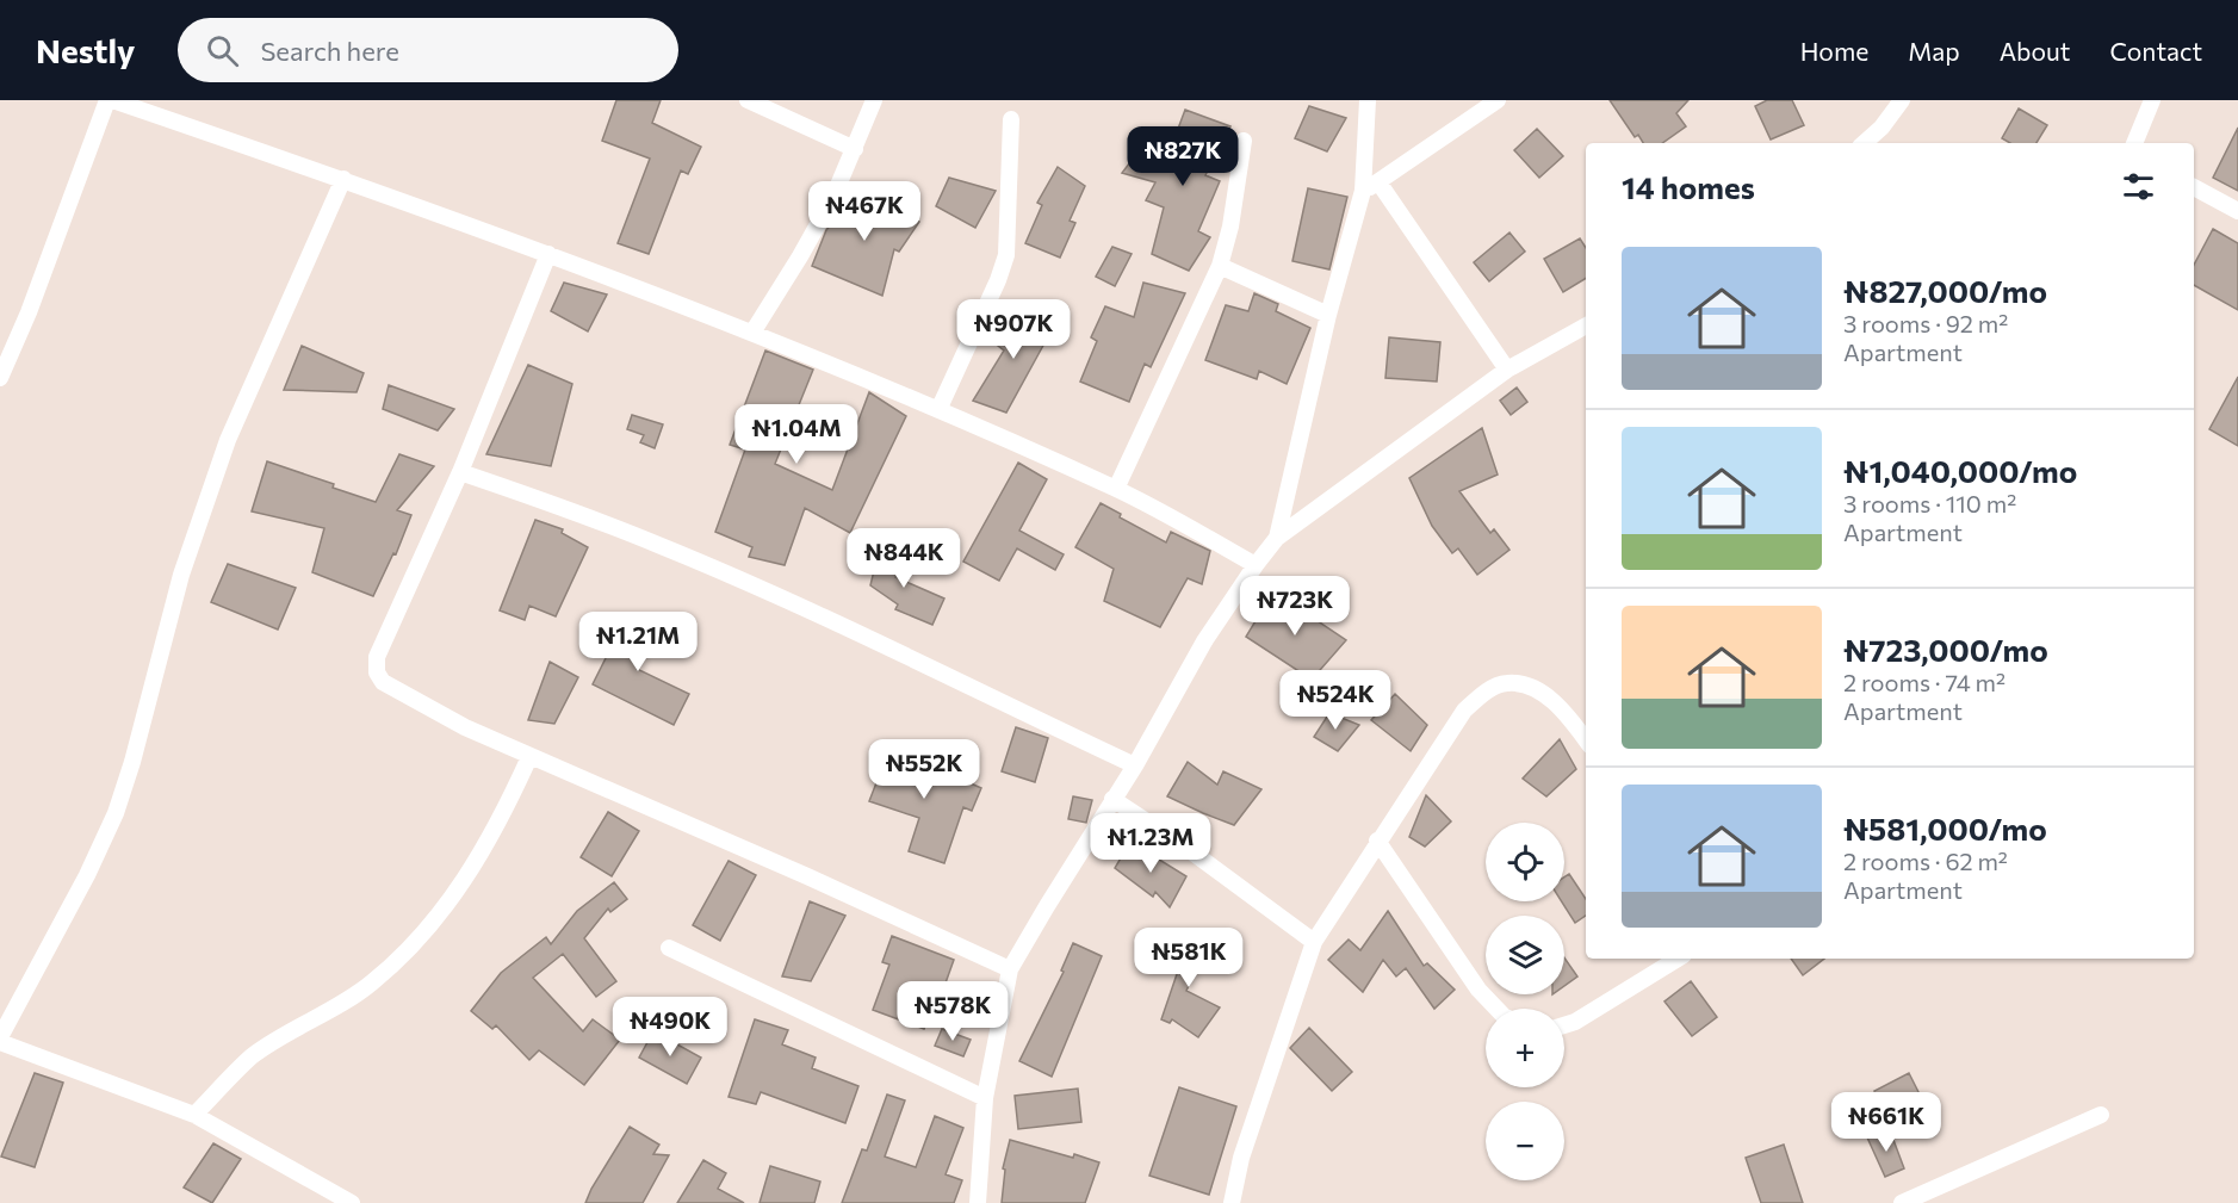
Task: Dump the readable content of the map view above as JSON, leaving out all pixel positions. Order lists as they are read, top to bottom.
{
  "page": {
    "header": "Nestly",
    "search": "Search here",
    "nav": [
      "Home",
      "Map",
      "About",
      "Contact"
    ],
    "price": [
      "₦827K",
      "₦467K",
      "₦907K",
      "₦1.04M",
      "₦844K",
      "₦723K",
      "₦1.21M",
      "₦524K",
      "₦552K",
      "₦1.23M",
      "₦581K",
      "₦578K",
      "₦490K",
      "₦661K"
    ],
    "heading": "14 homes",
    "list": [
      {
        "name": "₦827,000/mo",
        "note": "3 rooms · 92 m² · Apartment"
      },
      {
        "name": "₦1,040,000/mo",
        "note": "3 rooms · 110 m² · Apartment"
      },
      {
        "name": "₦723,000/mo",
        "note": "2 rooms · 74 m² · Apartment"
      },
      {
        "name": "₦581,000/mo",
        "note": "2 rooms · 62 m² · Apartment"
      }
    ],
    "map_buttons": ["+", "−"]
  }
}
